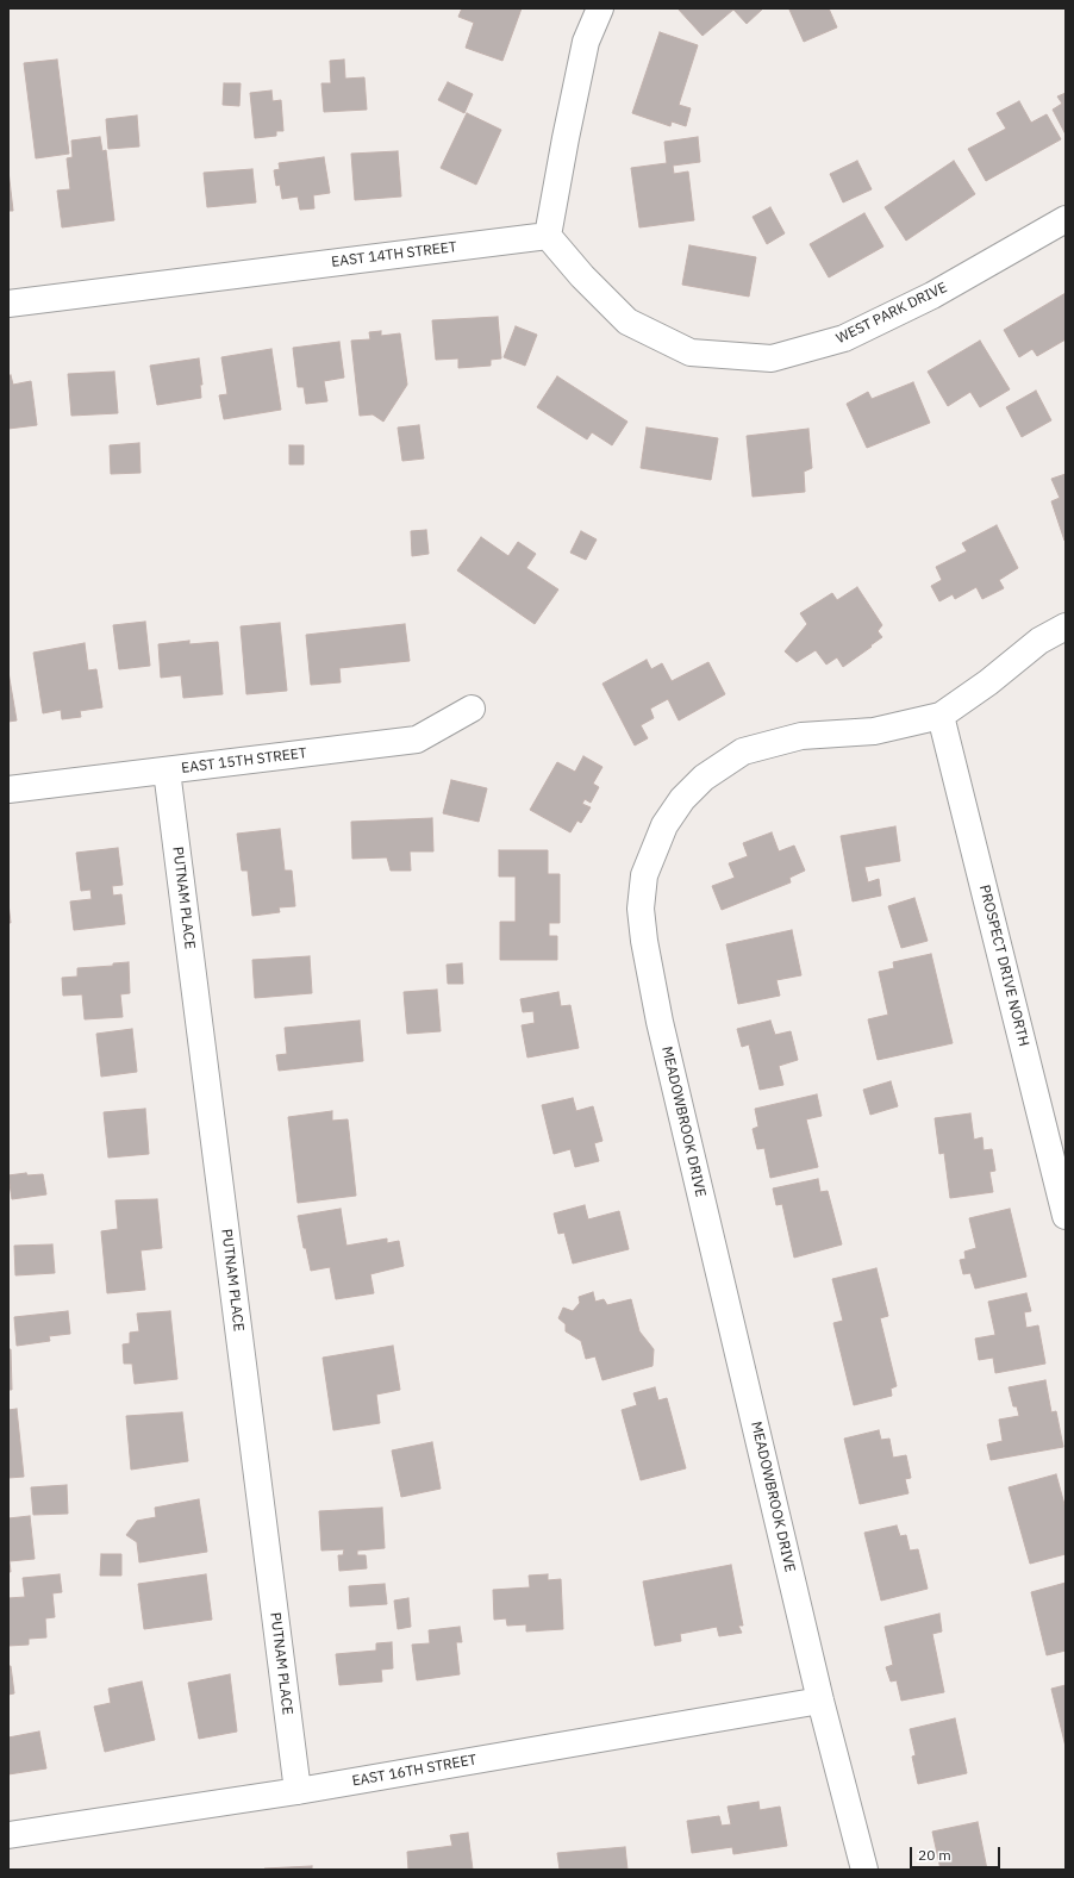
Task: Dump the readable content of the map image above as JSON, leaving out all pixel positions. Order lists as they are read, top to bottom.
{
  "streets": {
    "street": [
      "EAST 14TH STREET",
      "WEST PARK DRIVE",
      "EAST 15TH STREET",
      "PUTNAM PLACE",
      "PROSPECT DRIVE NORTH",
      "MEADOWBROOK DRIVE",
      "EAST 16TH STREET"
    ]
  },
  "crossings": [
    ["EAST 14TH STREET", "WEST PARK DRIVE"],
    ["EAST 15TH STREET", "PUTNAM PLACE"],
    ["PUTNAM PLACE", "EAST 16TH STREET"],
    ["PROSPECT DRIVE NORTH", "MEADOWBROOK DRIVE"],
    ["MEADOWBROOK DRIVE", "EAST 16TH STREET"]
  ],
  "scale_bar": "20 m"
}
